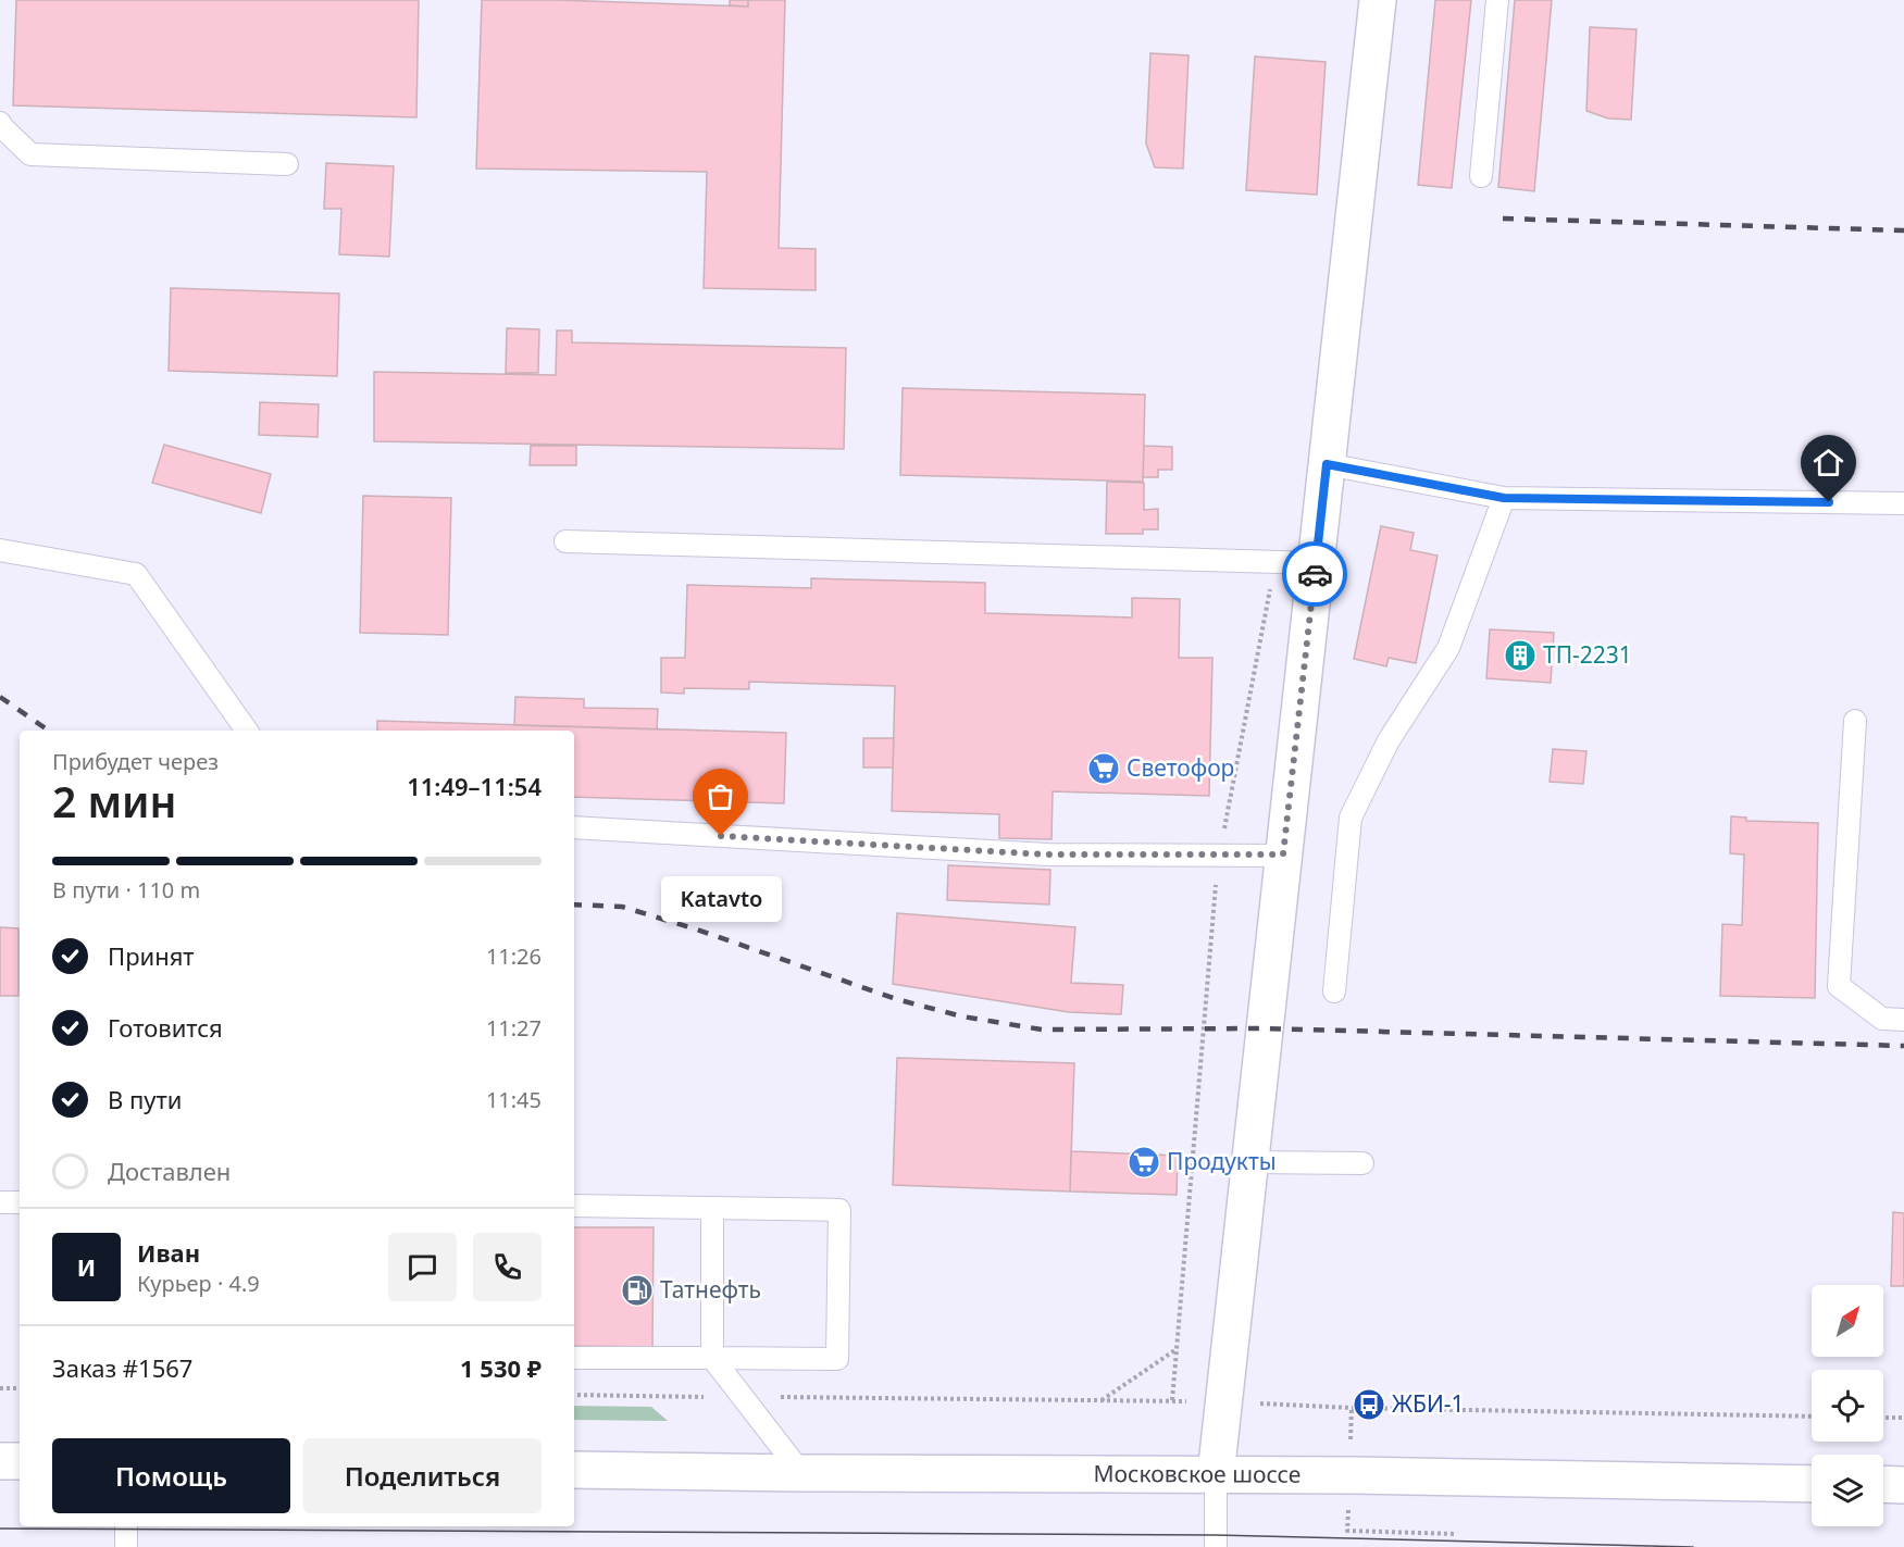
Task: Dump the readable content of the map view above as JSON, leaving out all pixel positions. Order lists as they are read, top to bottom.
{
  "streets": {
    "main road": ["Московское шоссе"]
  },
  "places": {
    "building": ["ТП-2231"],
    "supermarket": ["Светофор", "Продукты"],
    "other": ["Katavto"],
    "fuel station": ["Татнефть"],
    "bus stop": ["ЖБИ-1"]
  },
  "north": "top right",
  "page": {
    "heading": ["2 мин", "Прибудет через", "11:49–11:54"],
    "panel": [
      "Иван",
      "Курьер · 4.9",
      "Заказ #1567",
      "1 530 ₽"
    ],
    "bar": "В пути · 110 m",
    "bubble": "Katavto",
    "list": [
      ["Принят", "11:26"],
      ["Готовится", "11:27"],
      ["В пути", "11:45"],
      "Доставлен"
    ],
    "round": "И",
    "buttons": ["Помощь", "Поделиться"]
  }
}
